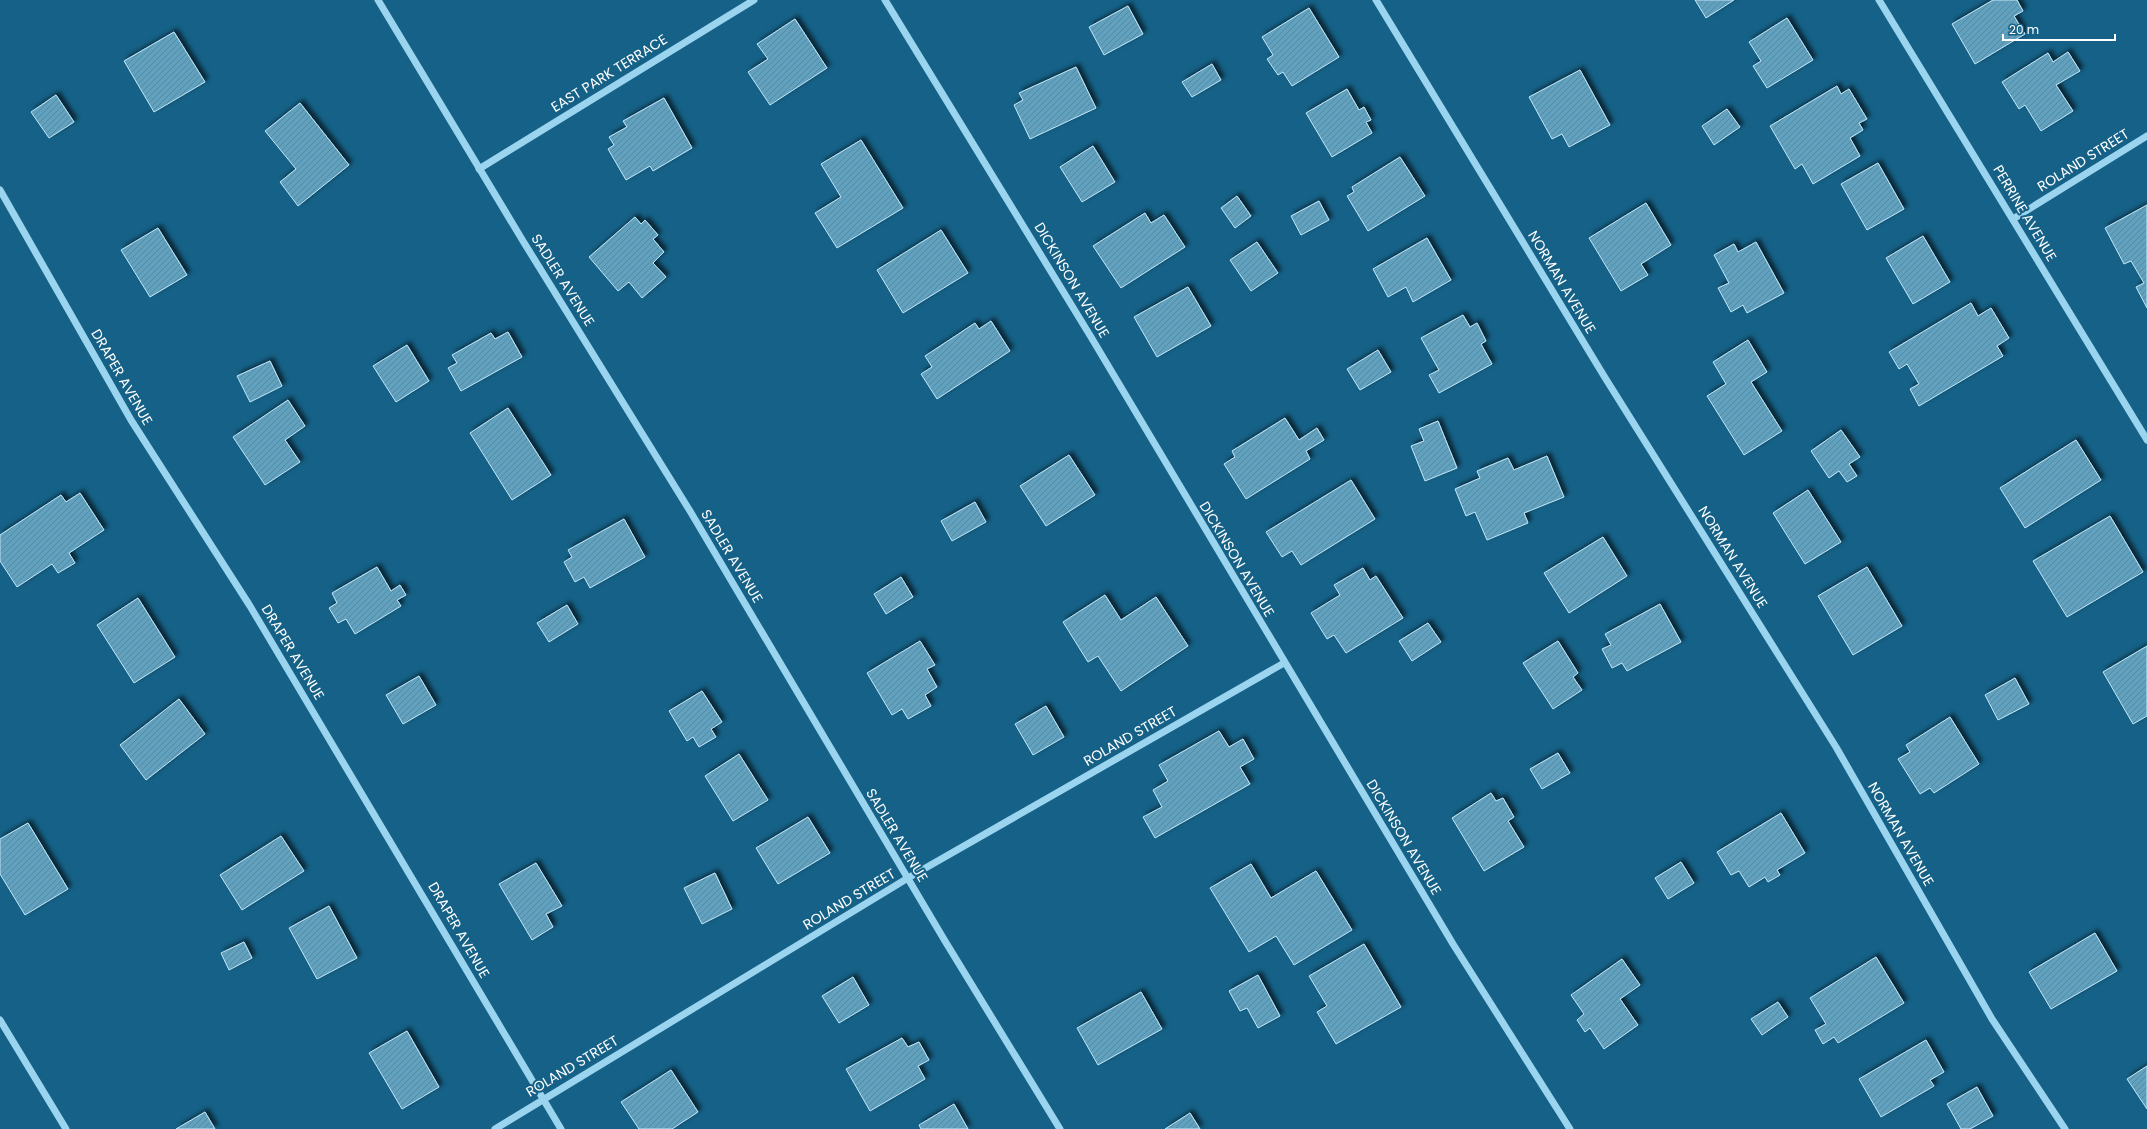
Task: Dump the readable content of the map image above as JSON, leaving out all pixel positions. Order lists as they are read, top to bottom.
{
  "streets": {
    "street": [
      "EAST PARK TERRACE",
      "ROLAND STREET",
      "PERRINE AVENUE",
      "SADLER AVENUE",
      "DICKINSON AVENUE",
      "NORMAN AVENUE",
      "DRAPER AVENUE"
    ]
  },
  "crossings": [
    ["EAST PARK TERRACE", "SADLER AVENUE"],
    ["ROLAND STREET", "PERRINE AVENUE"],
    ["ROLAND STREET", "SADLER AVENUE"],
    ["ROLAND STREET", "DICKINSON AVENUE"],
    ["ROLAND STREET", "DRAPER AVENUE"]
  ],
  "scale_bar": "20 m"
}
